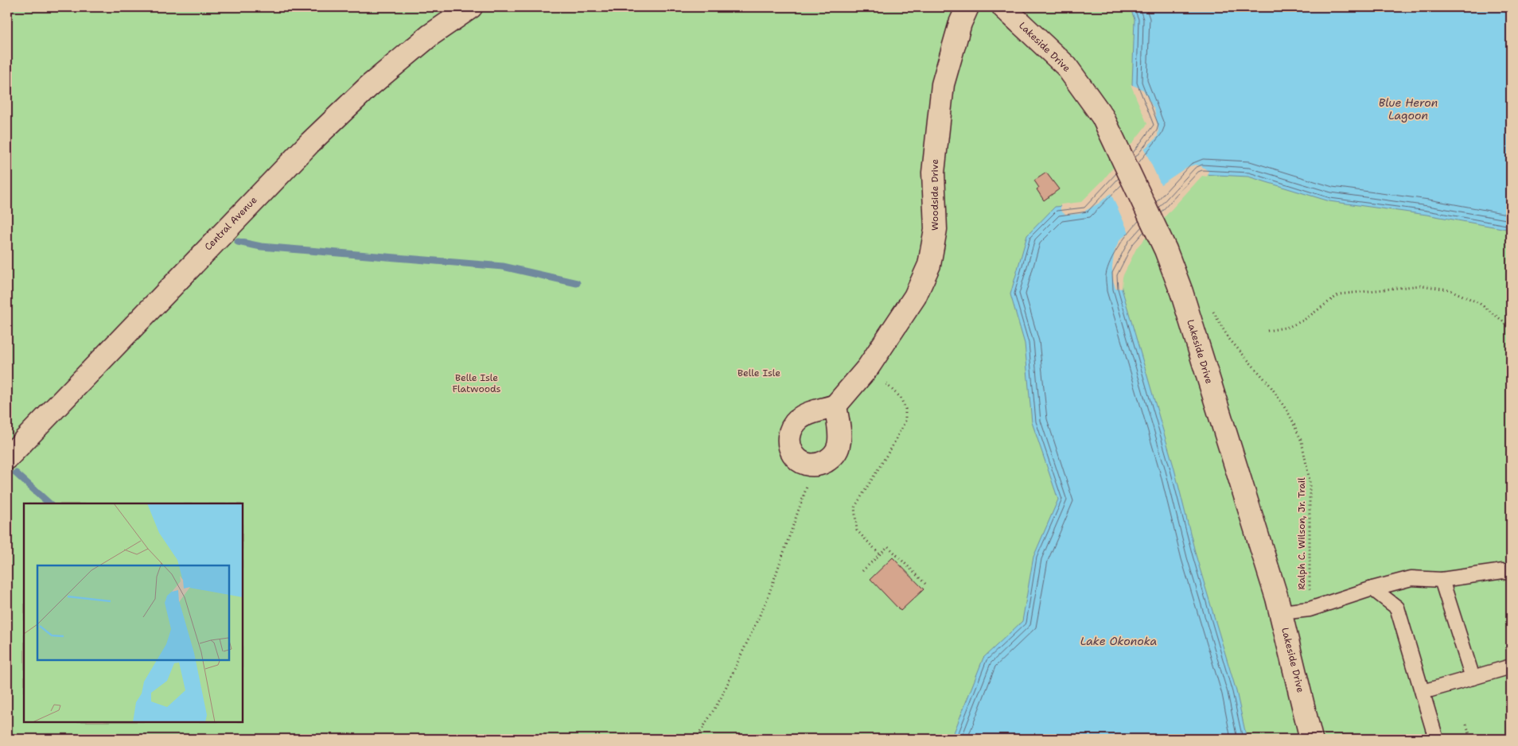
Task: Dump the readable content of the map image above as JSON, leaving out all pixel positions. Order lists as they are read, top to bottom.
{
  "streets": {
    "street": ["Lakeside Drive", "Woodside Drive", "Central Avenue"],
    "path": ["Ralph C. Wilson, Jr. Trail"]
  },
  "water": ["Blue Heron Lagoon", "Lake Okonoka"],
  "parks": ["Belle Isle", "Belle Isle Flatwoods"]
}
